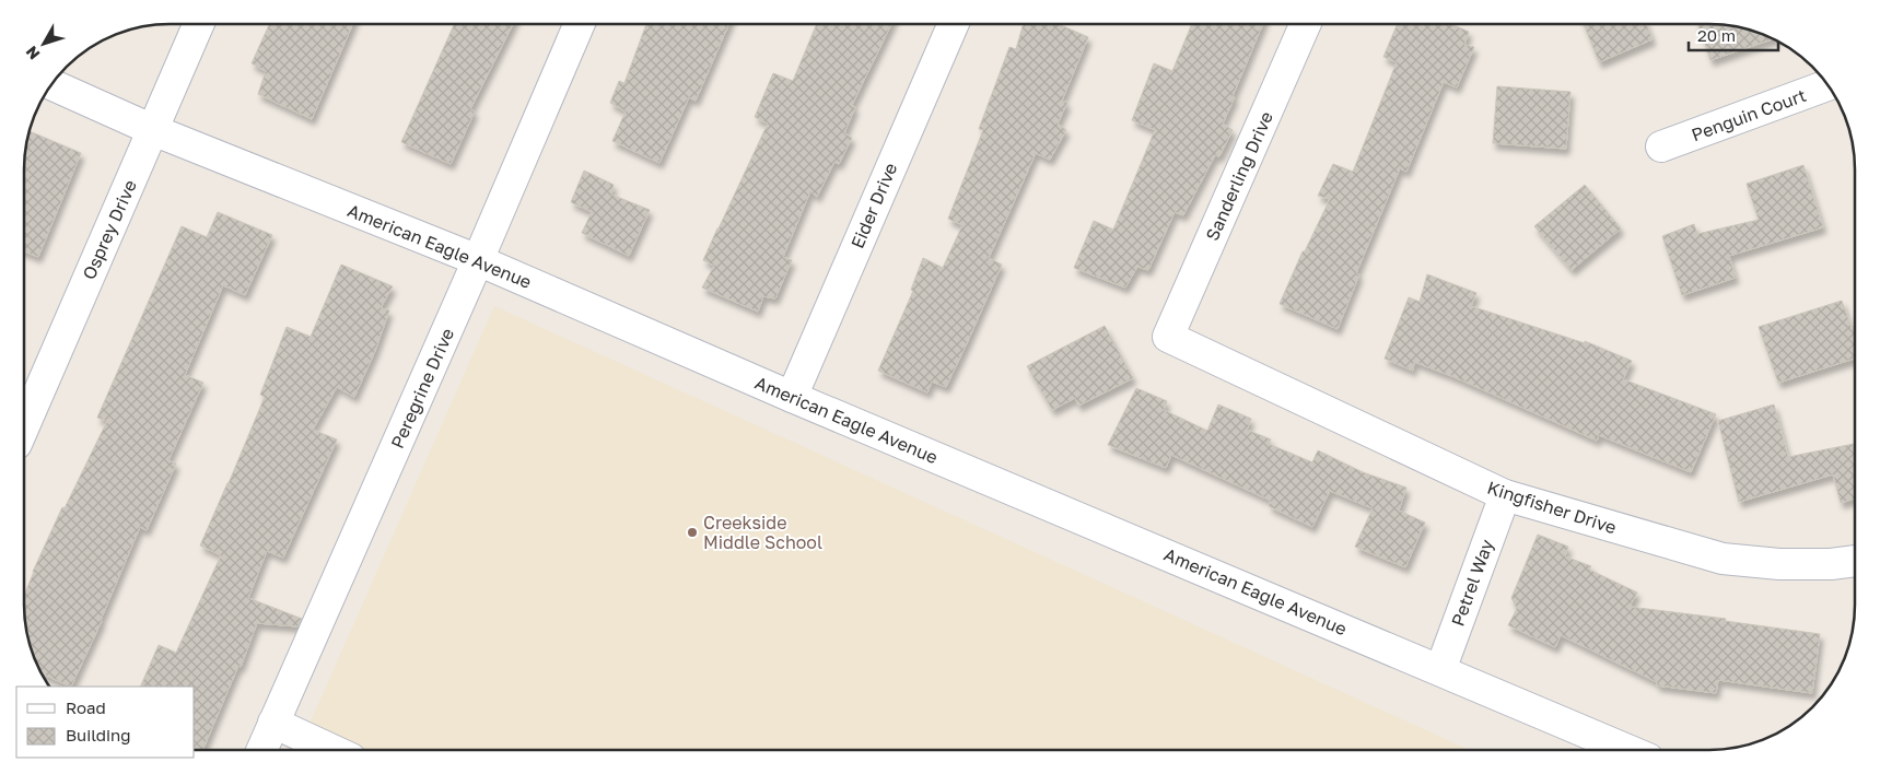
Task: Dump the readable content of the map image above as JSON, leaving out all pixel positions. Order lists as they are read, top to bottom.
{
  "streets": {
    "street": [
      "Penguin Court",
      "Sanderling Drive",
      "Eider Drive",
      "Osprey Drive",
      "American Eagle Avenue",
      "Peregrine Drive",
      "Kingfisher Drive",
      "Petrel Way"
    ]
  },
  "crossings": [
    ["Sanderling Drive", "Kingfisher Drive"],
    ["Eider Drive", "American Eagle Avenue"],
    ["Osprey Drive", "American Eagle Avenue"],
    ["American Eagle Avenue", "Peregrine Drive"],
    ["American Eagle Avenue", "Petrel Way"],
    ["Kingfisher Drive", "Petrel Way"]
  ],
  "places": ["Creekside Middle School"],
  "legend": ["Road", "Building"],
  "scale_bar": "20 m",
  "north": "bottom left"
}
